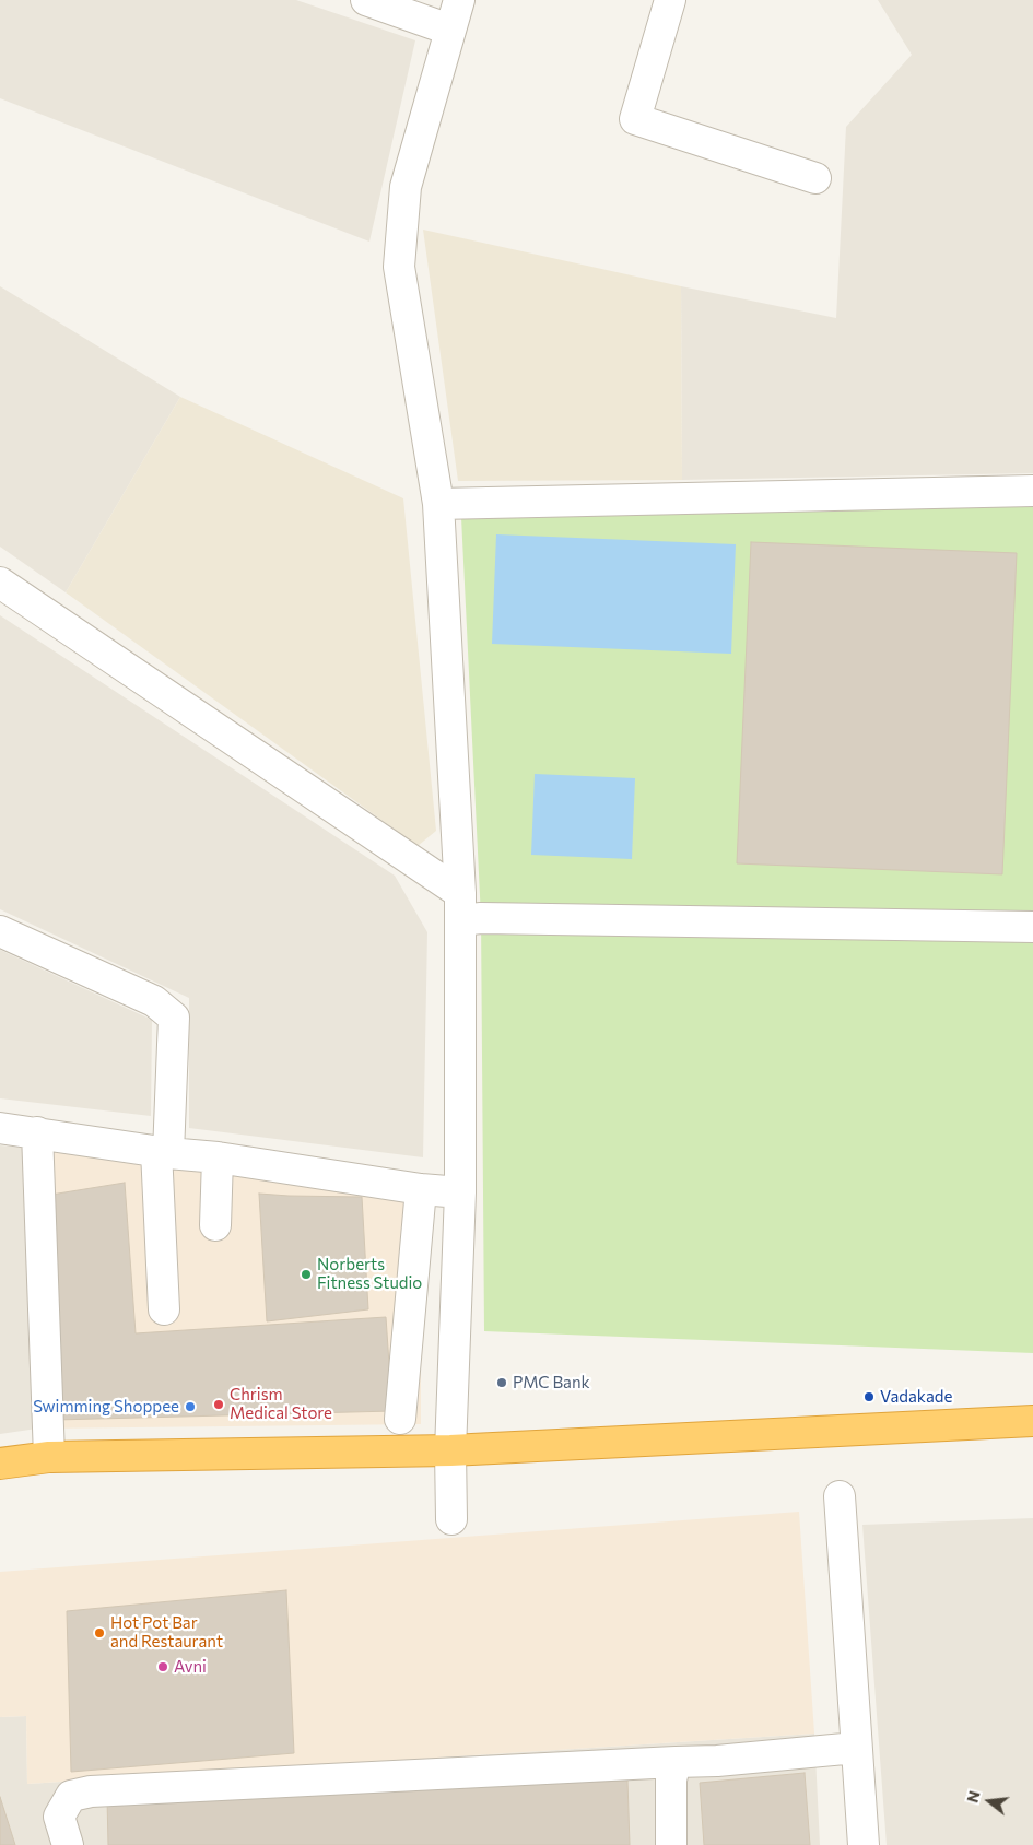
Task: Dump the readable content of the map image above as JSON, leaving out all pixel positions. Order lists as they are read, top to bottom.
{
  "places": [
    "Norberts Fitness Studio",
    "PMC Bank",
    "Vadakade",
    "Chrism Medical Store",
    "Swimming Shoppee",
    "Hot Pot Bar and Restaurant",
    "Avni"
  ],
  "north": "left"
}
